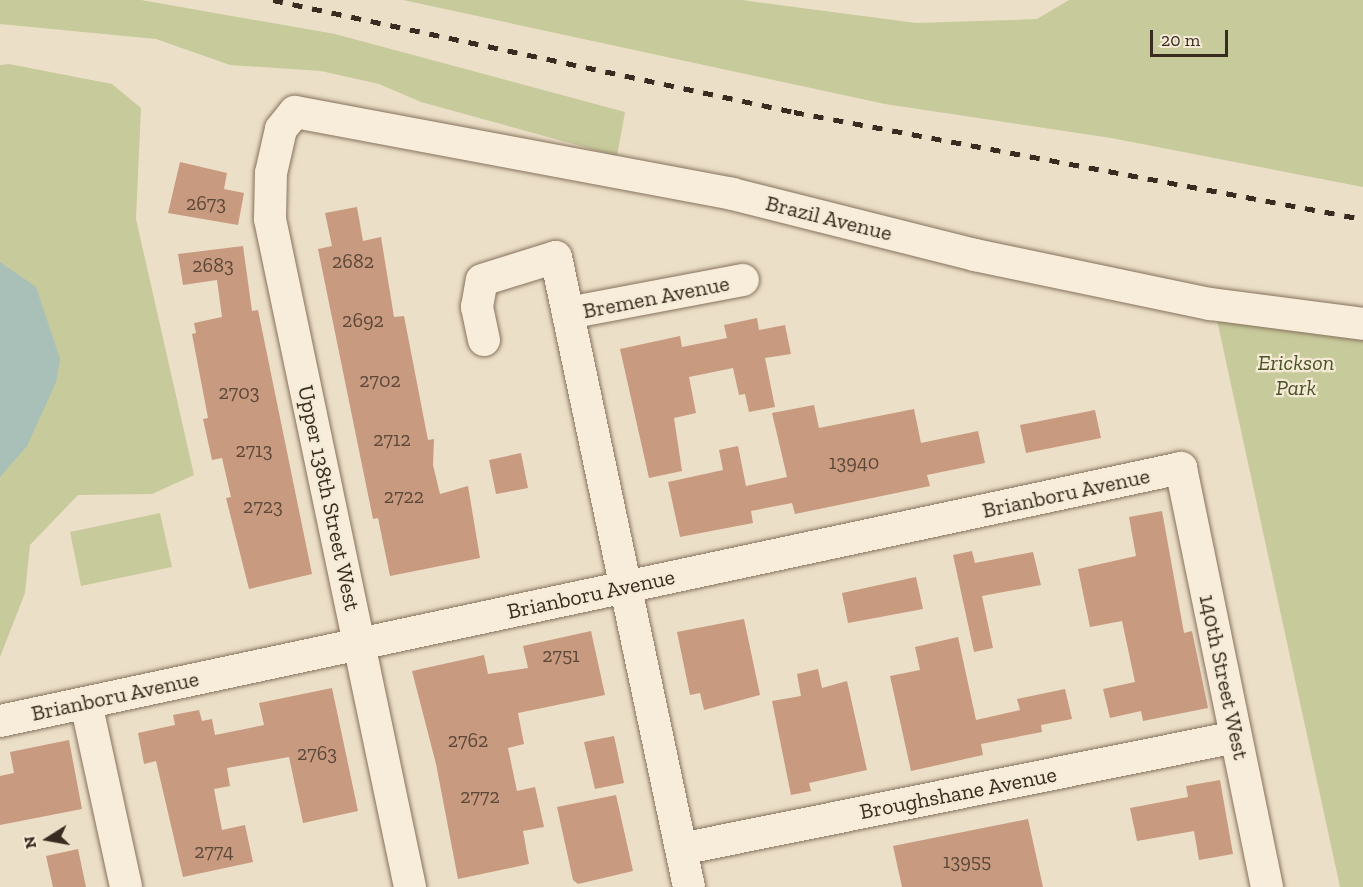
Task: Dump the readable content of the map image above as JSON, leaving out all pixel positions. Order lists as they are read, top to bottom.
{
  "streets": {
    "street": [
      "Brazil Avenue",
      "Bremen Avenue",
      "Brianboru Avenue",
      "Upper 138th Street West",
      "140th Street West",
      "Broughshane Avenue"
    ]
  },
  "crossings": [
    ["Brazil Avenue", "Upper 138th Street West"],
    ["Brianboru Avenue", "Upper 138th Street West"],
    ["Brianboru Avenue", "140th Street West"],
    ["140th Street West", "Broughshane Avenue"]
  ],
  "parks": ["Erickson Park"],
  "house_numbers": [
    "2673",
    "2682",
    "2683",
    "2692",
    "2702",
    "2703",
    "2712",
    "2713",
    "13940",
    "2722",
    "2723",
    "2751",
    "2762",
    "2763",
    "2772",
    "2774",
    "13955"
  ],
  "scale_bar": "20 m",
  "north": "left"
}
